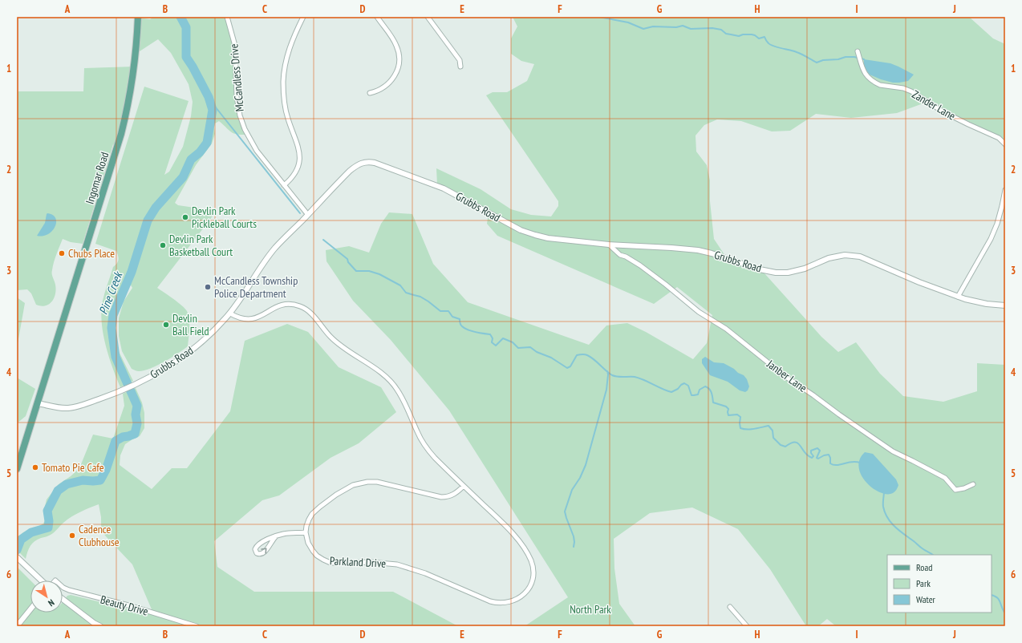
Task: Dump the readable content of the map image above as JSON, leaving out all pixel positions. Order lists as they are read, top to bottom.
{
  "streets": {
    "main road": ["Ingomar Road"],
    "street": [
      "McCandless Drive",
      "Zander Lane",
      "Grubbs Road",
      "Janber Lane",
      "Parkland Drive",
      "Beauty Drive"
    ]
  },
  "crossings": [
    ["McCandless Drive", "Grubbs Road"],
    ["Ingomar Road", "Grubbs Road"],
    ["Grubbs Road", "Janber Lane"],
    ["Grubbs Road", "Parkland Drive"]
  ],
  "water": ["Pine Creek"],
  "parks": ["North Park"],
  "places": [
    "Devlin Park Pickleball Courts",
    "Devlin Park Basketball Court",
    "Chubs Place",
    "McCandless Township Police Department",
    "Devlin Ball Field",
    "Tomato Pie Cafe",
    "Cadence Clubhouse"
  ],
  "legend": ["Road", "Park", "Water"],
  "north": "bottom right",
  "grid": {
    "columns": [
      "A",
      "B",
      "C",
      "D",
      "E",
      "F",
      "G",
      "H",
      "I",
      "J"
    ],
    "rows": [
      "1",
      "2",
      "3",
      "4",
      "5",
      "6"
    ]
  }
}
